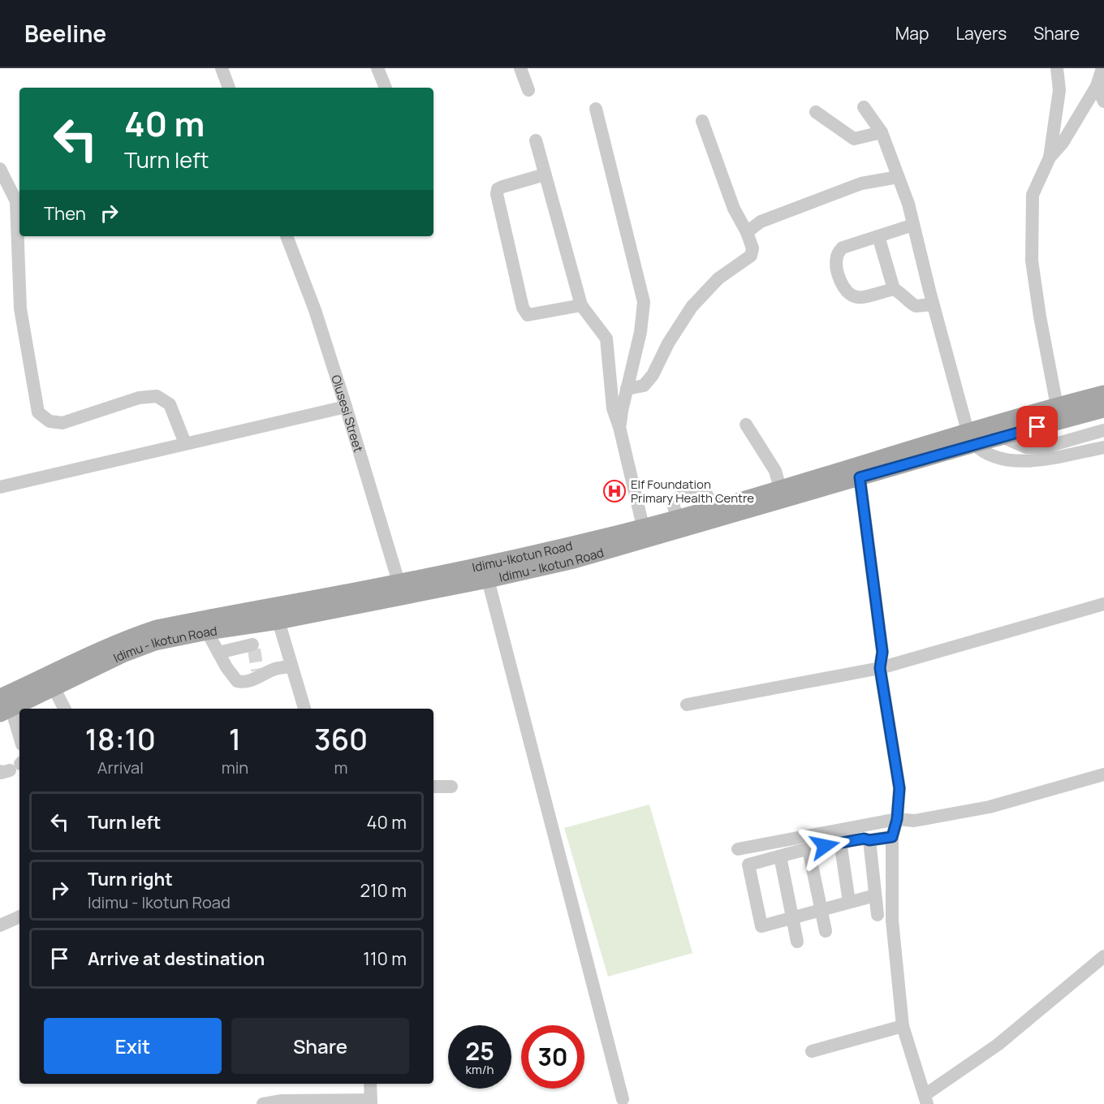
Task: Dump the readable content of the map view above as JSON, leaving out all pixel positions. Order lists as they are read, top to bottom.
{
  "streets": {
    "main road": ["Idimu-Ikotun Road", "Idimu - Ikotun Road"],
    "street": ["Olusesi Street"]
  },
  "crossings": [
    ["Olusesi Street", "Idimu-Ikotun Road"],
    ["Olusesi Street", "Idimu - Ikotun Road"],
    ["Idimu-Ikotun Road", "Idimu - Ikotun Road"]
  ],
  "places": {
    "hospital": ["Elf Foundation Primary Health Centre"]
  },
  "page": {
    "header": "Beeline",
    "nav": ["Map", "Layers", "Share"],
    "turn": ["40 m", "Turn left"],
    "then": "Then",
    "eta": [
      "18:10",
      "Arrival",
      "1",
      "min",
      "360",
      "m"
    ],
    "list": [
      {
        "name": "Turn left",
        "value": "40 m"
      },
      {
        "name": "Turn right",
        "note": "Idimu - Ikotun Road",
        "value": "210 m"
      },
      {
        "name": "Arrive at destination",
        "value": "110 m"
      }
    ],
    "buttons": ["Exit", "Share"],
    "speed": "25 km/h",
    "limit": "30"
  }
}
